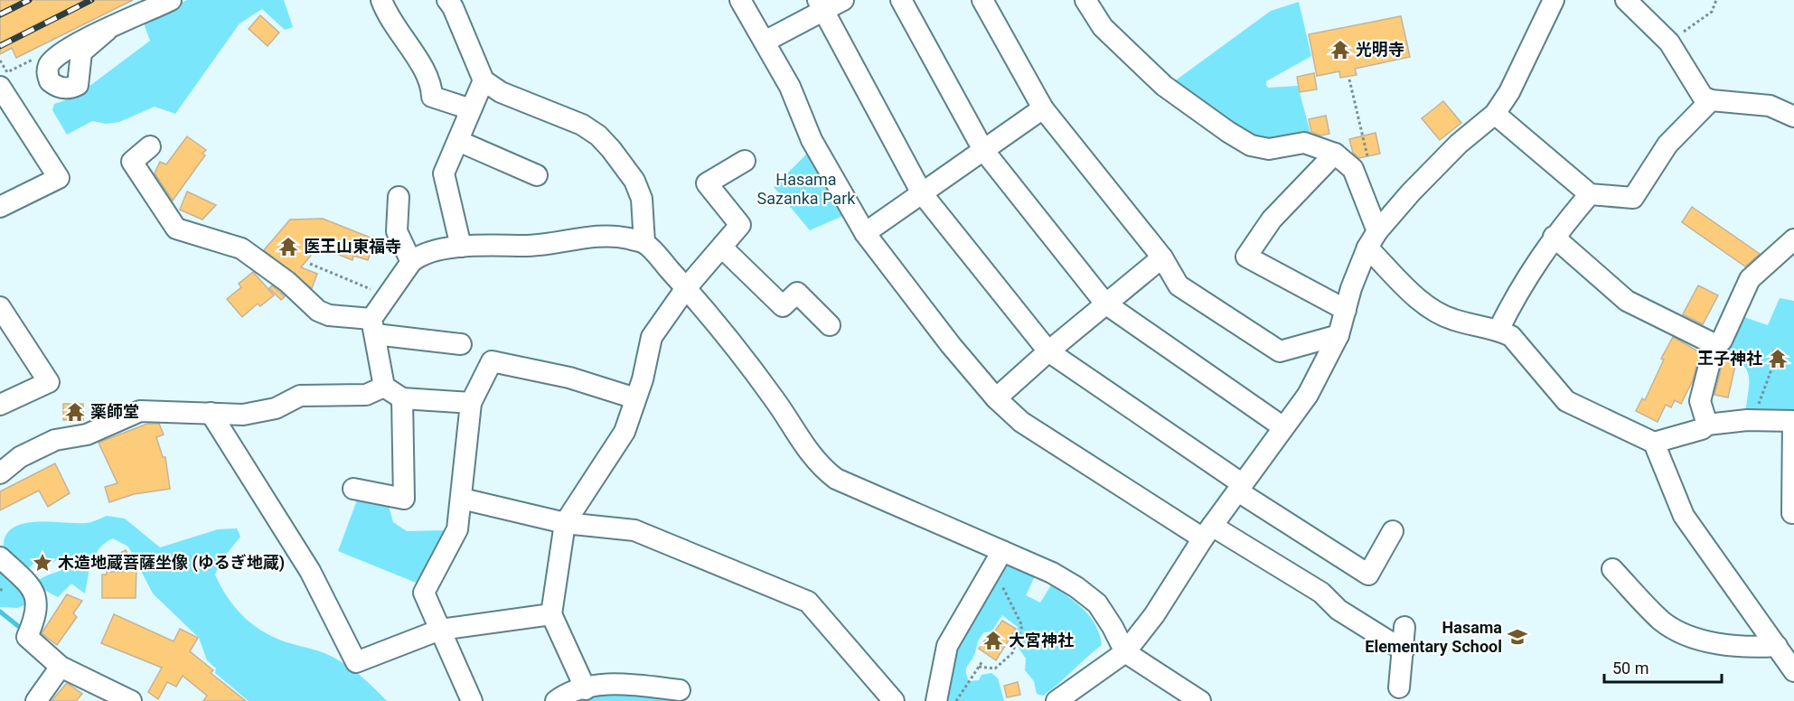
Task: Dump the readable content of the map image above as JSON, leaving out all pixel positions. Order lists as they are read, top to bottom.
{
  "parks": ["Hasama Sazanka Park"],
  "places": {
    "temple": [
      "光明寺",
      "医王山東福寺",
      "王子神社",
      "薬師堂",
      "大宮神社"
    ],
    "place": ["木造地蔵菩薩坐像 (ゆるぎ地蔵)"],
    "school or university": ["Hasama Elementary School"]
  },
  "scale_bar": "50 m"
}
